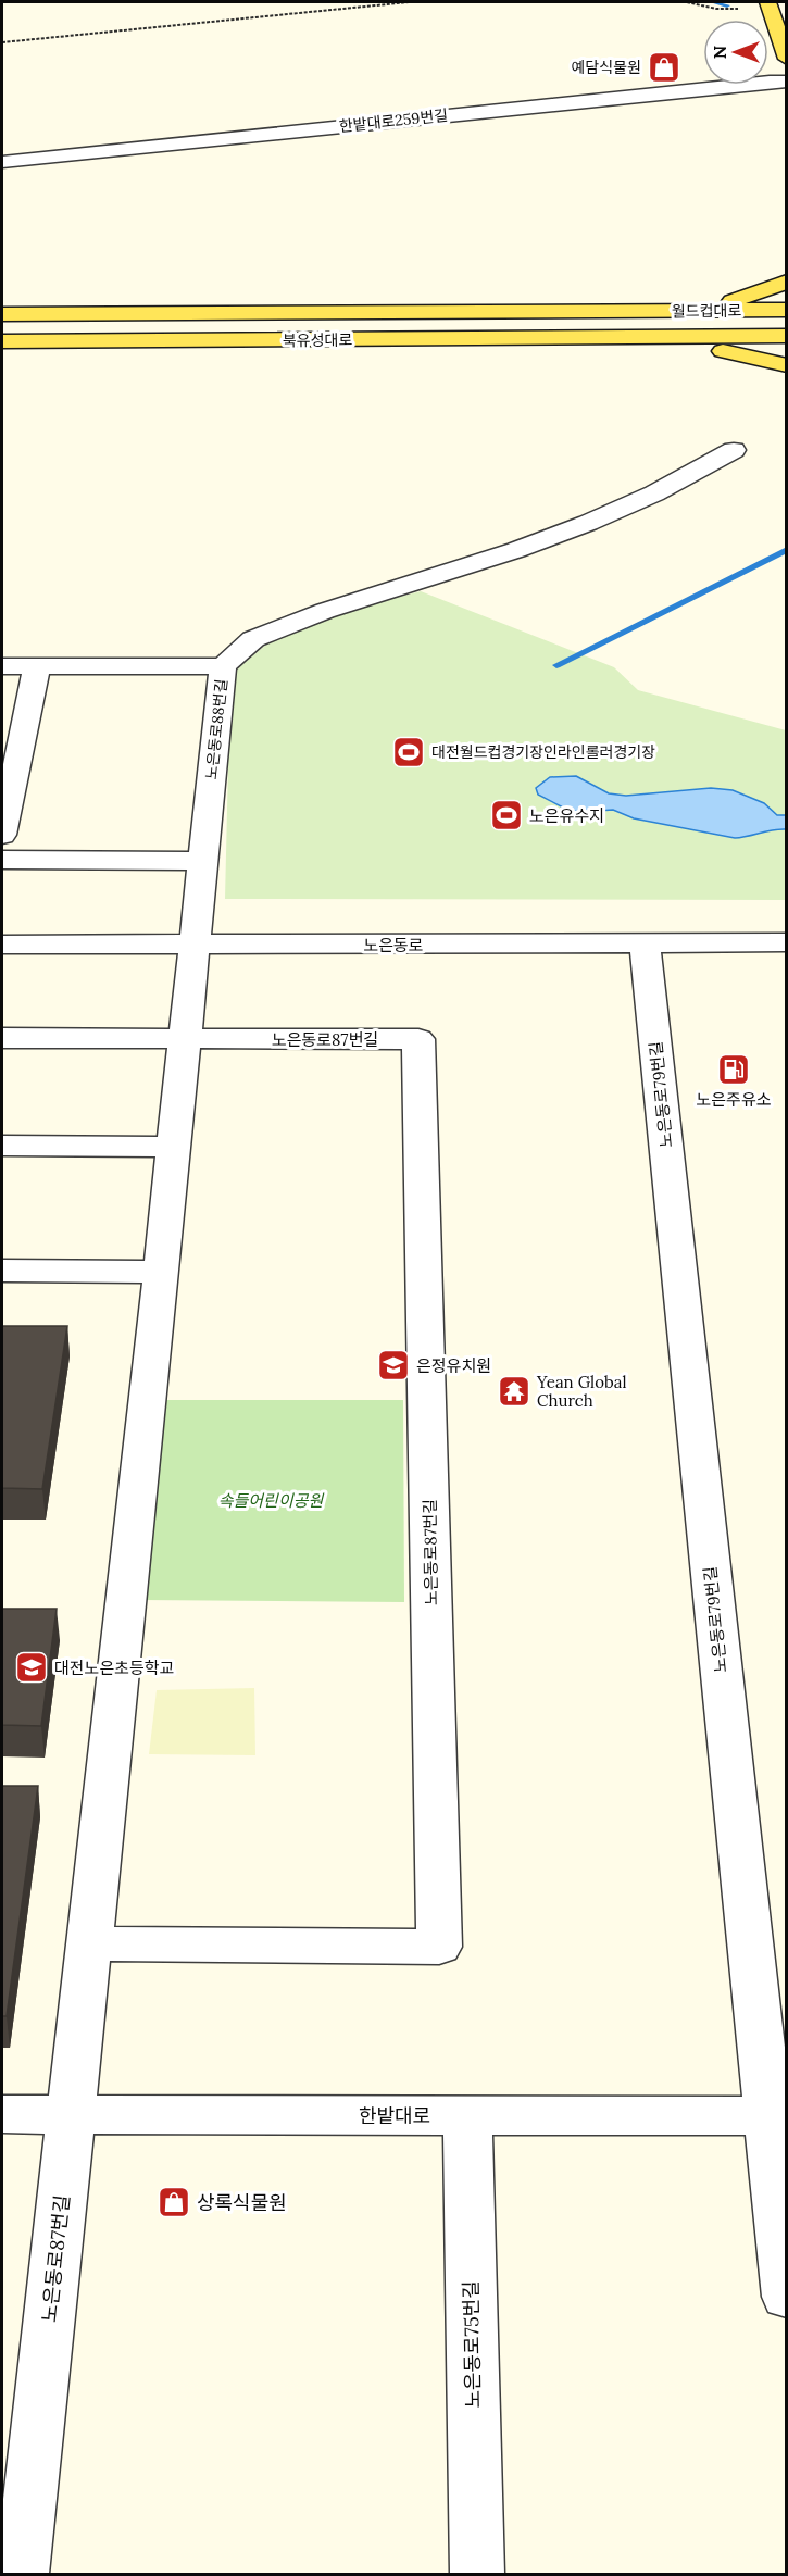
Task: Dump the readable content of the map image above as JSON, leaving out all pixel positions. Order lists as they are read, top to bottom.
{
  "streets": {
    "main road": ["월드컵대로", "북유성대로"],
    "street": [
      "한밭대로259번길",
      "노은동로88번길",
      "노은동로",
      "노은동로87번길",
      "노은동로79번길",
      "한밭대로",
      "노은동로75번길"
    ]
  },
  "crossings": [
    ["월드컵대로", "북유성대로"],
    ["노은동로88번길", "노은동로"],
    ["노은동로88번길", "노은동로87번길"],
    ["노은동로", "노은동로87번길"],
    ["노은동로", "노은동로79번길"],
    ["노은동로87번길", "한밭대로"],
    ["노은동로79번길", "한밭대로"],
    ["한밭대로", "노은동로75번길"]
  ],
  "parks": ["속들어린이공원"],
  "places": {
    "shop": ["예담식물원", "상록식물원"],
    "sports": ["대전월드컵경기장인라인롤러경기장", "노은유수지"],
    "fuel station": ["노은주유소"],
    "school or university": ["은정유치원", "대전노은초등학교"],
    "temple": ["Yean Global Church"]
  },
  "north": "left"
}
